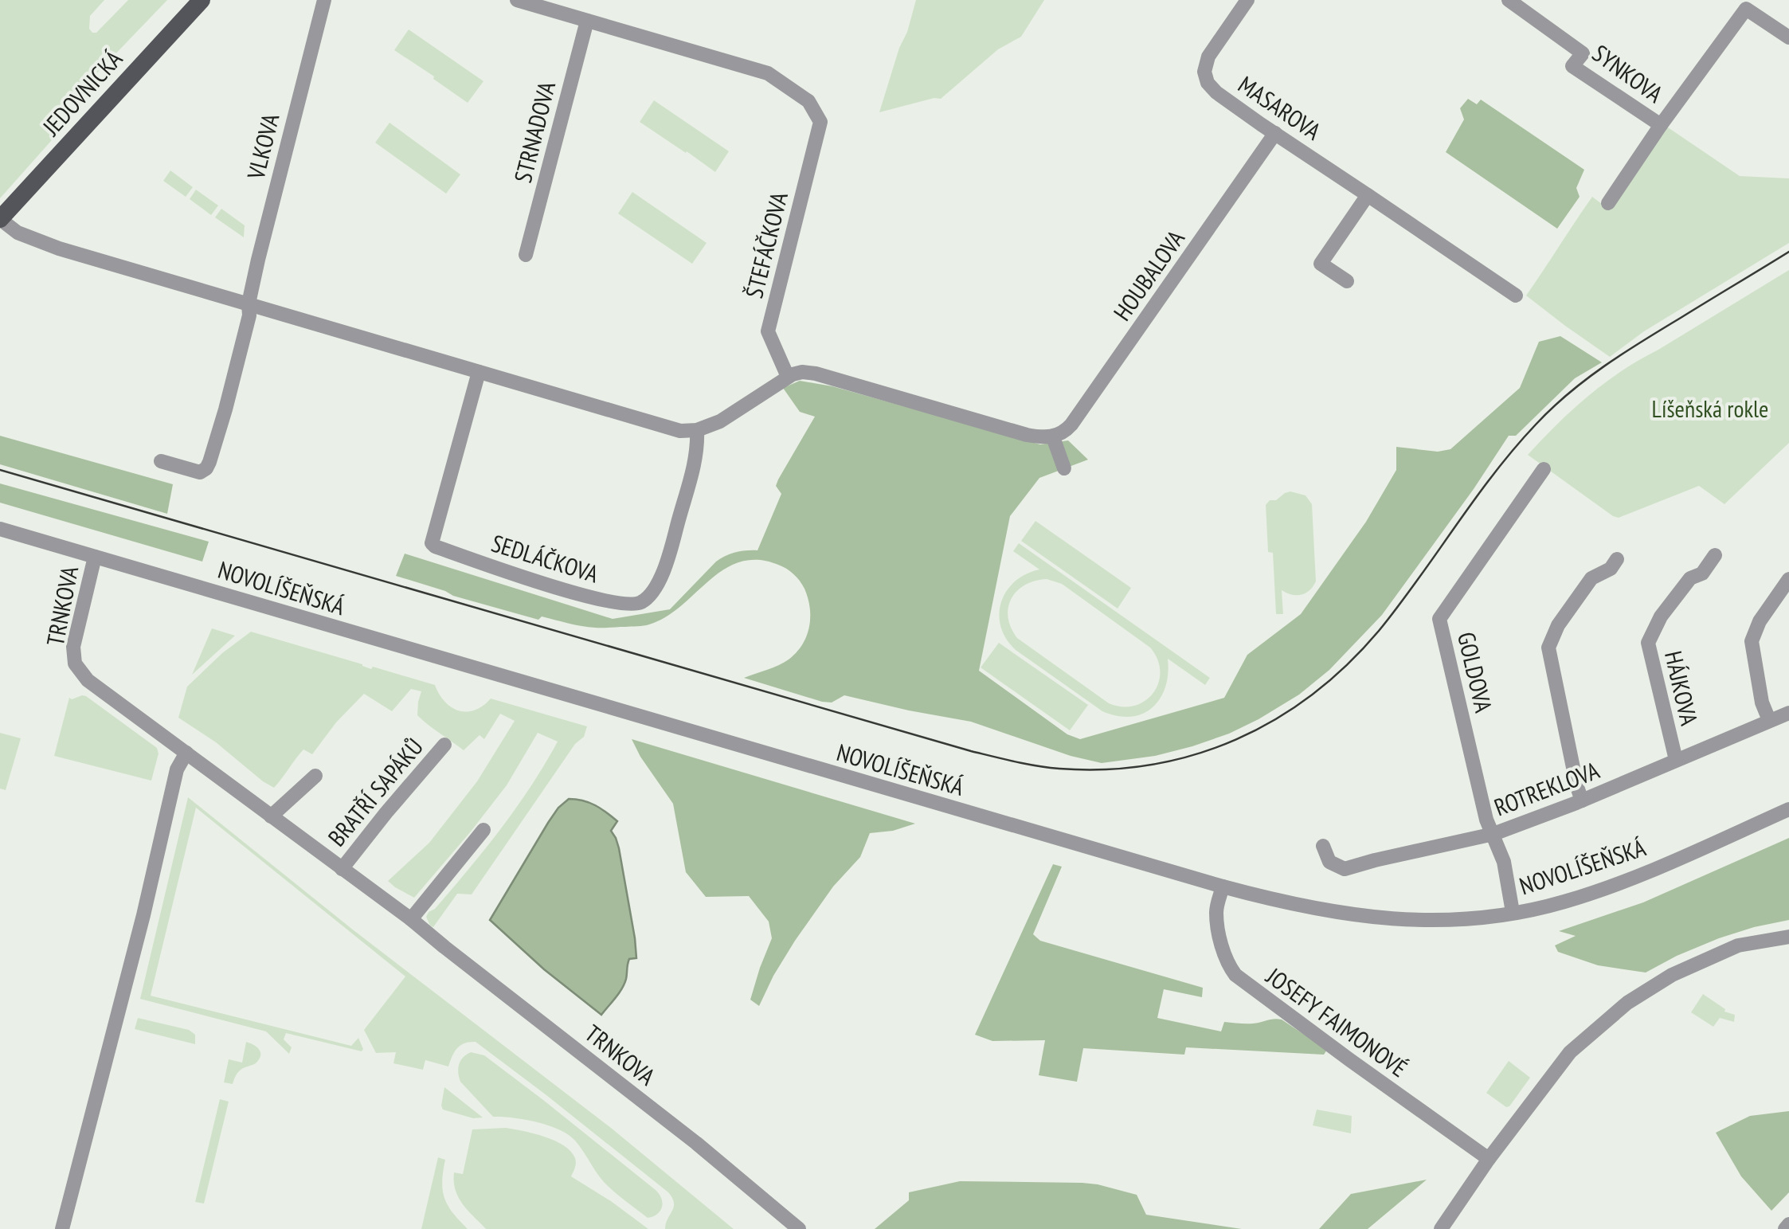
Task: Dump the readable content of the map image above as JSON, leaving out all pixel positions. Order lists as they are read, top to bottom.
{
  "streets": {
    "main road": ["JEDOVNICKÁ"],
    "street": [
      "SYNKOVA",
      "MASAROVA",
      "STRNADOVA",
      "VLKOVA",
      "ŠTEFÁČKOVA",
      "HOUBALOVA",
      "SEDLÁČKOVA",
      "NOVOLÍŠEŇSKÁ",
      "TRNKOVA",
      "GOLDOVA",
      "HÁJKOVA",
      "ROTREKLOVA",
      "BRATŘÍ SAPÁKŮ",
      "JOSEFY FAIMONOVÉ"
    ]
  },
  "crossings": [
    ["MASAROVA", "HOUBALOVA"],
    ["STRNADOVA", "ŠTEFÁČKOVA"],
    ["NOVOLÍŠEŇSKÁ", "TRNKOVA"],
    ["NOVOLÍŠEŇSKÁ", "GOLDOVA"],
    ["NOVOLÍŠEŇSKÁ", "JOSEFY FAIMONOVÉ"],
    ["TRNKOVA", "BRATŘÍ SAPÁKŮ"],
    ["GOLDOVA", "ROTREKLOVA"],
    ["HÁJKOVA", "ROTREKLOVA"]
  ],
  "parks": ["Líšeňská rokle"]
}
